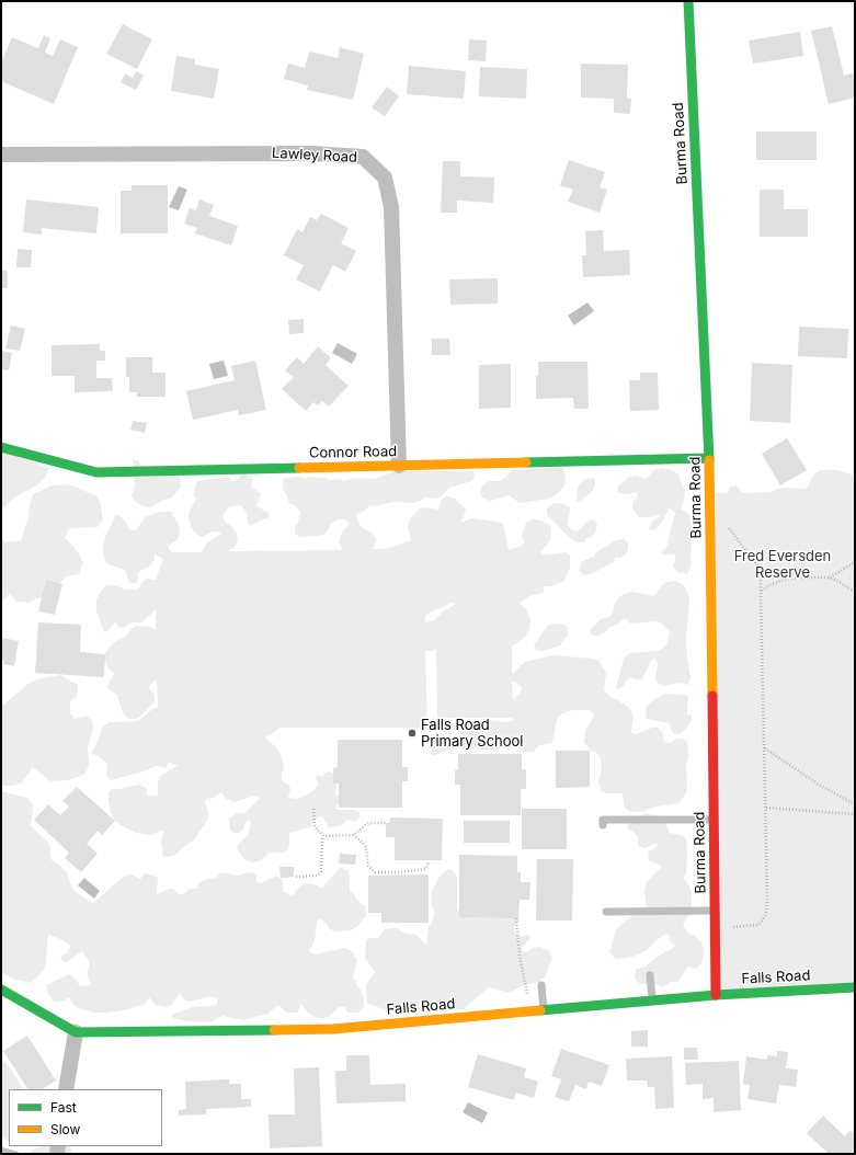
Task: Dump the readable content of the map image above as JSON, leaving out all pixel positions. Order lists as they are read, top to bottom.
{
  "streets": {
    "street": [
      "Burma Road",
      "Lawley Road",
      "Connor Road",
      "Falls Road"
    ]
  },
  "crossings": [
    ["Burma Road", "Connor Road"],
    ["Burma Road", "Falls Road"],
    ["Lawley Road", "Connor Road"]
  ],
  "parks": ["Fred Eversden Reserve"],
  "places": ["Falls Road Primary School"],
  "legend": ["Fast", "Slow"]
}
